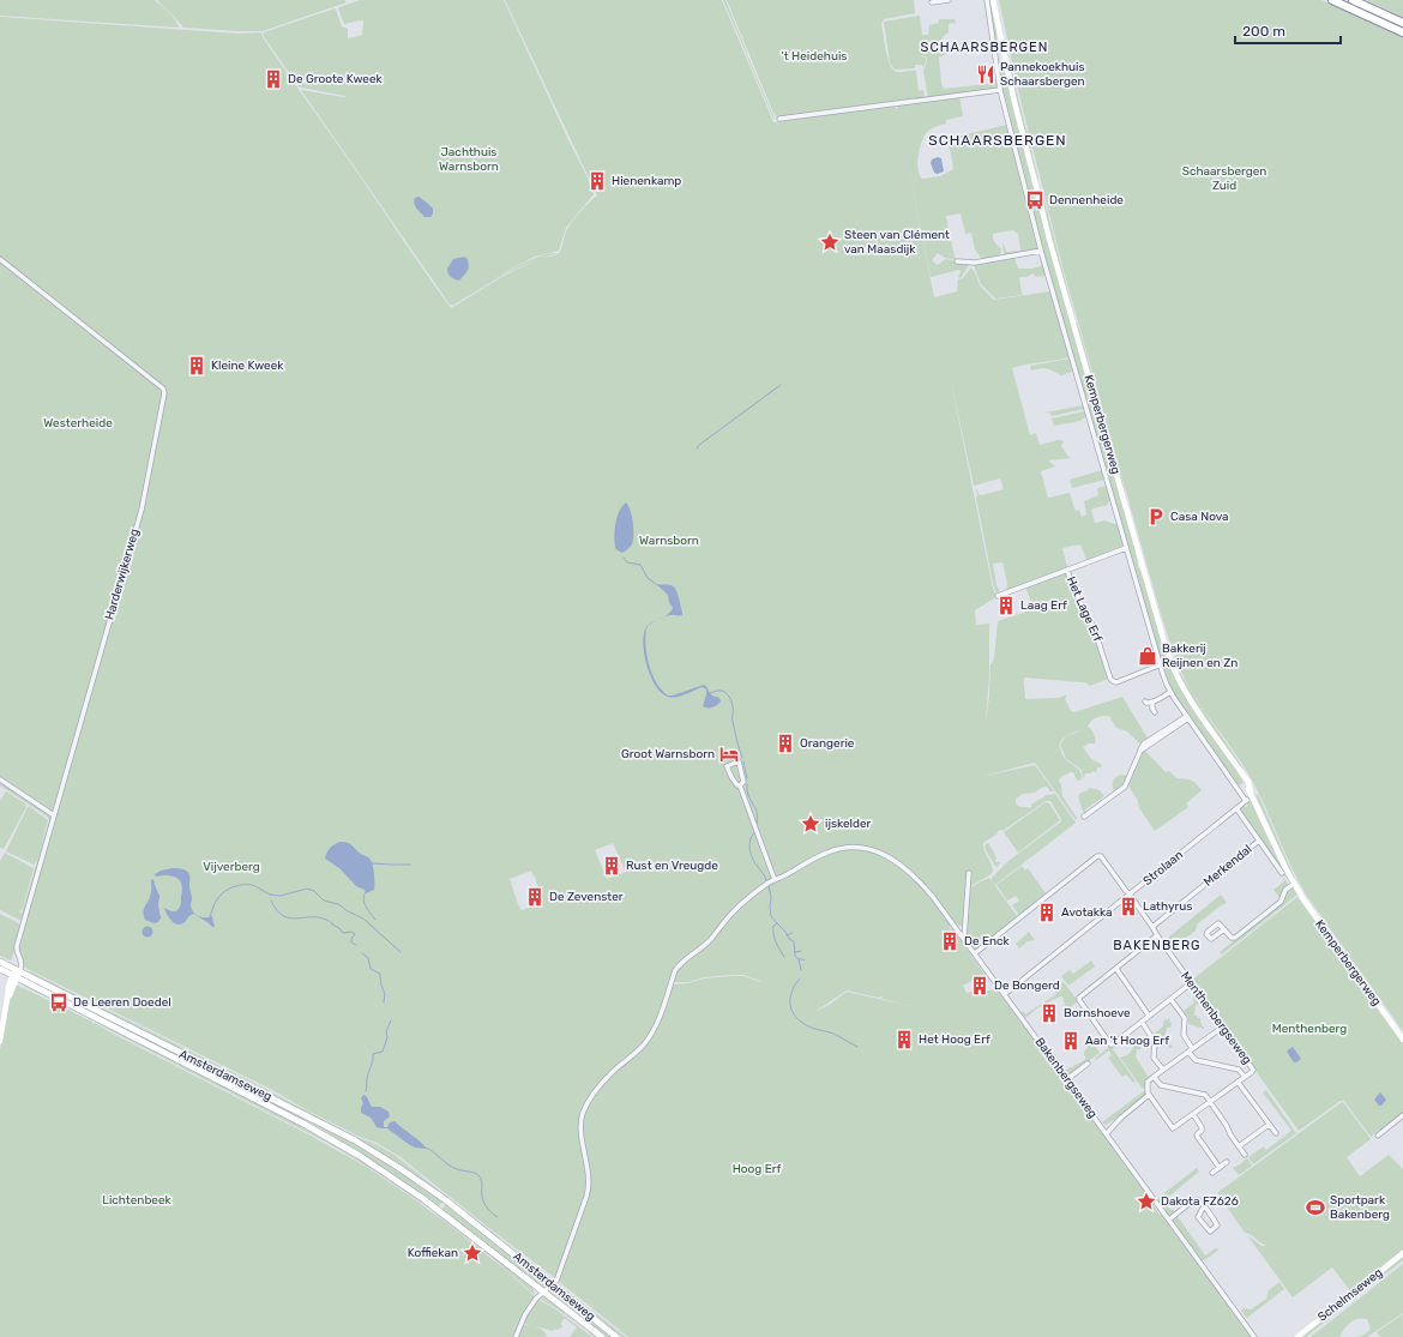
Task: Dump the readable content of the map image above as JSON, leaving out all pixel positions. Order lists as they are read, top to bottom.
{
  "streets": {
    "main road": ["Kemperbergerweg", "Amsterdamseweg", "Schelmseweg"],
    "street": [
      "Harderwijkerweg",
      "Het Lage Erf",
      "Merkendal",
      "Strolaan",
      "Menthenbergseweg",
      "Bakenbergseweg"
    ]
  },
  "crossings": [
    ["Kemperbergerweg", "Het Lage Erf"],
    ["Kemperbergerweg", "Strolaan"],
    ["Harderwijkerweg", "Amsterdamseweg"],
    ["Merkendal", "Menthenbergseweg"],
    ["Strolaan", "Menthenbergseweg"],
    ["Strolaan", "Bakenbergseweg"],
    ["Menthenbergseweg", "Bakenbergseweg"],
    ["Amsterdamseweg", "Bakenbergseweg"]
  ],
  "districts": ["SCHAARSBERGEN", "SCHAARSBERGEN", "BAKENBERG"],
  "parks": [
    "'t Heidehuis",
    "Jachthuis Warnsborn",
    "Schaarsbergen Zuid",
    "Westerheide",
    "Warnsborn",
    "Vijverberg",
    "Menthenberg",
    "Hoog Erf",
    "Lichtenbeek"
  ],
  "places": {
    "restaurant": ["Pannekoekhuis Schaarsbergen"],
    "building": [
      "De Groote Kweek",
      "Hienenkamp",
      "Kleine Kweek",
      "Laag Erf",
      "Orangerie",
      "Rust en Vreugde",
      "De Zevenster",
      "Lathyrus",
      "Avotakka",
      "De Enck",
      "De Bongerd",
      "Bornshoeve",
      "Het Hoog Erf",
      "Aan 't Hoog Erf"
    ],
    "bus stop": ["Dennenheide", "De Leeren Doedel"],
    "place": [
      "Steen van Clément van Maasdijk",
      "ijskelder",
      "Dakota FZ626",
      "Koffiekan"
    ],
    "parking": ["Casa Nova"],
    "shop": ["Bakkerij Reijnen en Zn"],
    "hotel": ["Groot Warnsborn"],
    "sports": ["Sportpark Bakenberg"]
  },
  "scale_bar": "200 m"
}
